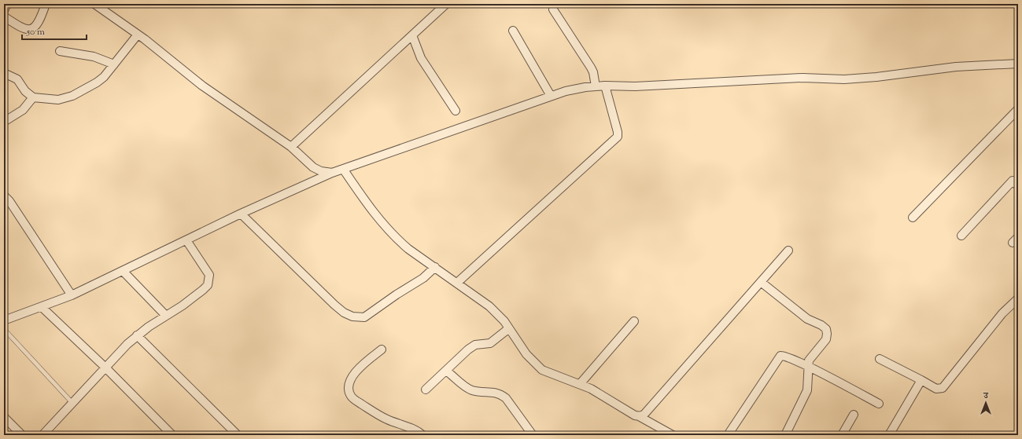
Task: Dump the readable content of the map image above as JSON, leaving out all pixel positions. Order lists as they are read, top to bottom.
{
  "scale_bar": "50 m",
  "north": "top"
}
